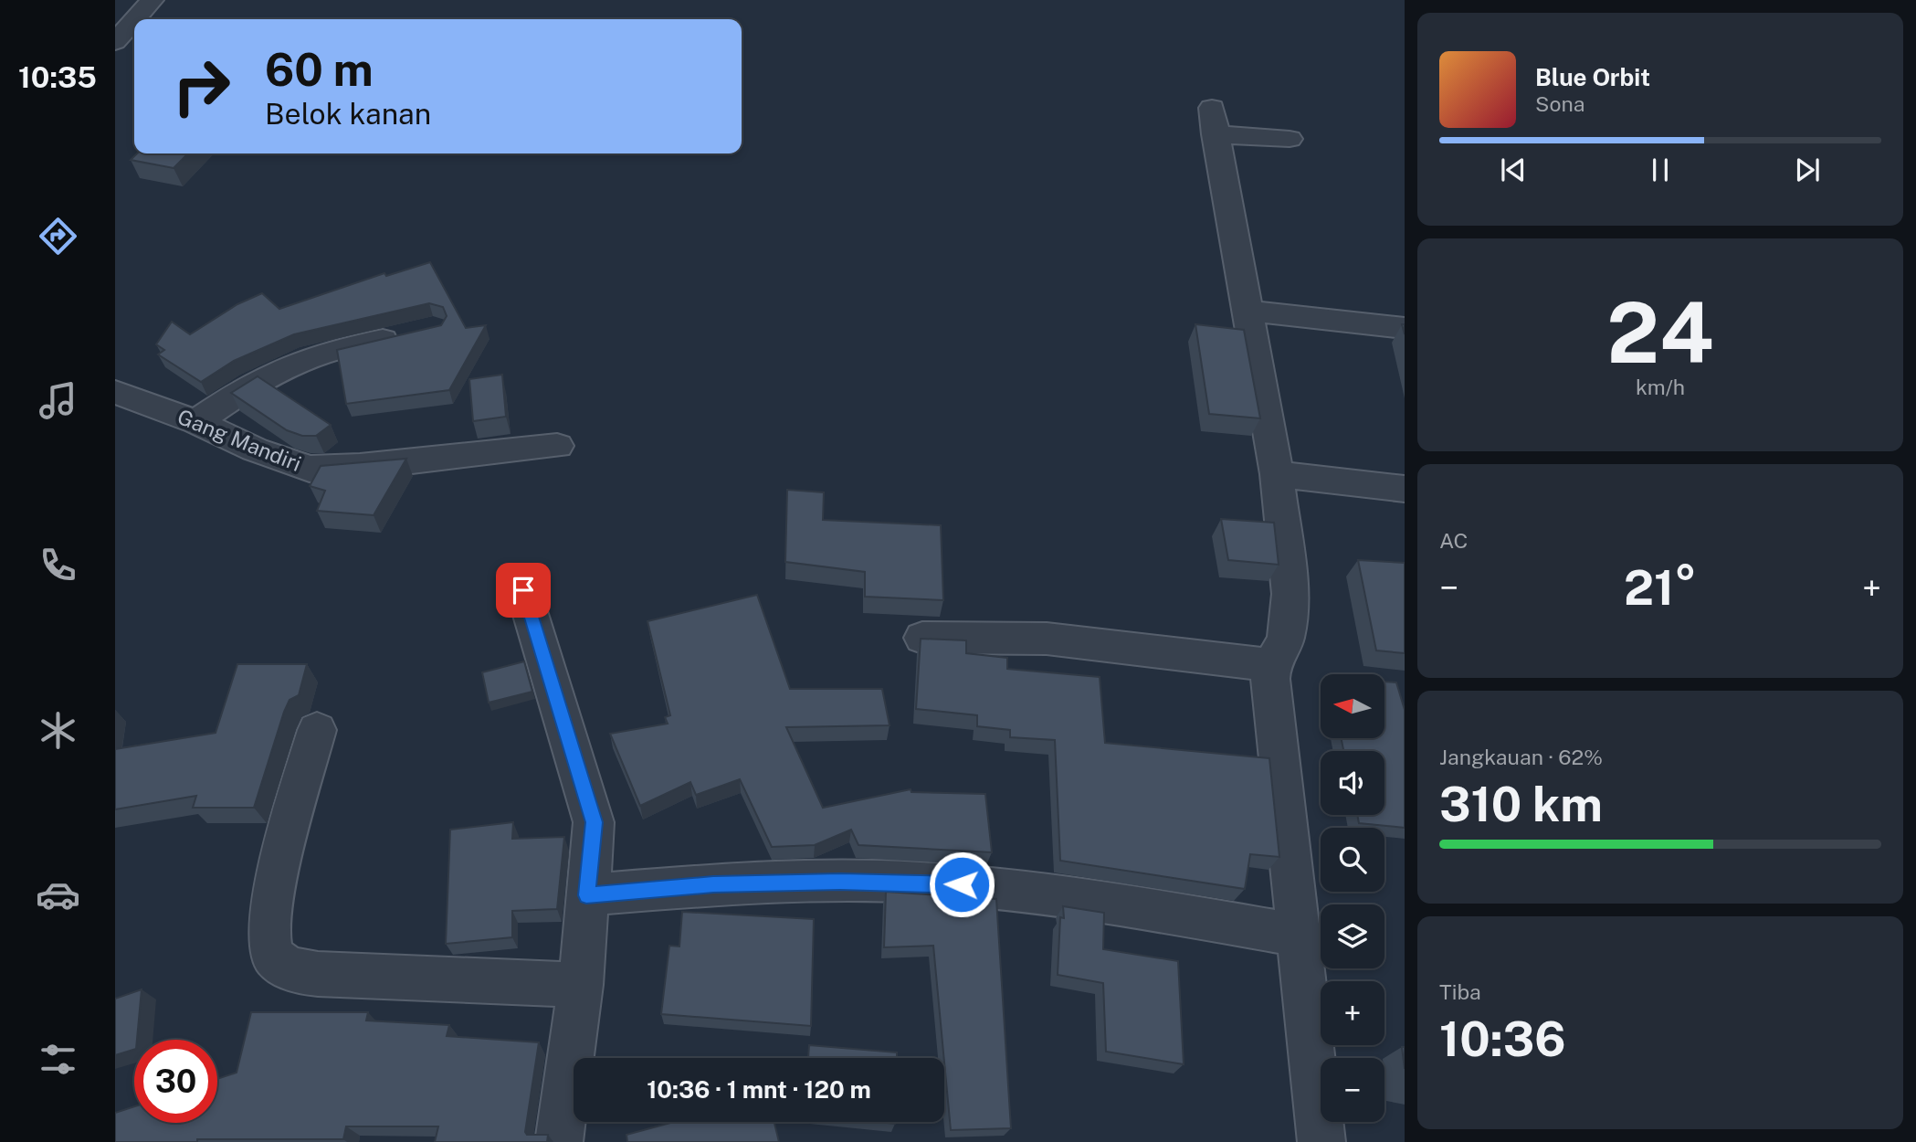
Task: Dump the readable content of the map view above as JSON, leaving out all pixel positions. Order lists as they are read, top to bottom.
{
  "streets": {
    "street": ["Gang Mandiri"]
  },
  "north": "left",
  "page": {
    "tabs": "10:35",
    "turn": ["60 m", "Belok kanan"],
    "song": ["Blue Orbit", "Sona"],
    "tile": [
      ["24", "km/h"],
      "AC",
      ["Jangkauan · 62%", "310 km"],
      ["Tiba", "10:36"]
    ],
    "heat": ["−", "21°", "+"],
    "map_buttons": ["+", "−"],
    "limit": "30",
    "trip": "10:36 · 1 mnt · 120 m"
  }
}
